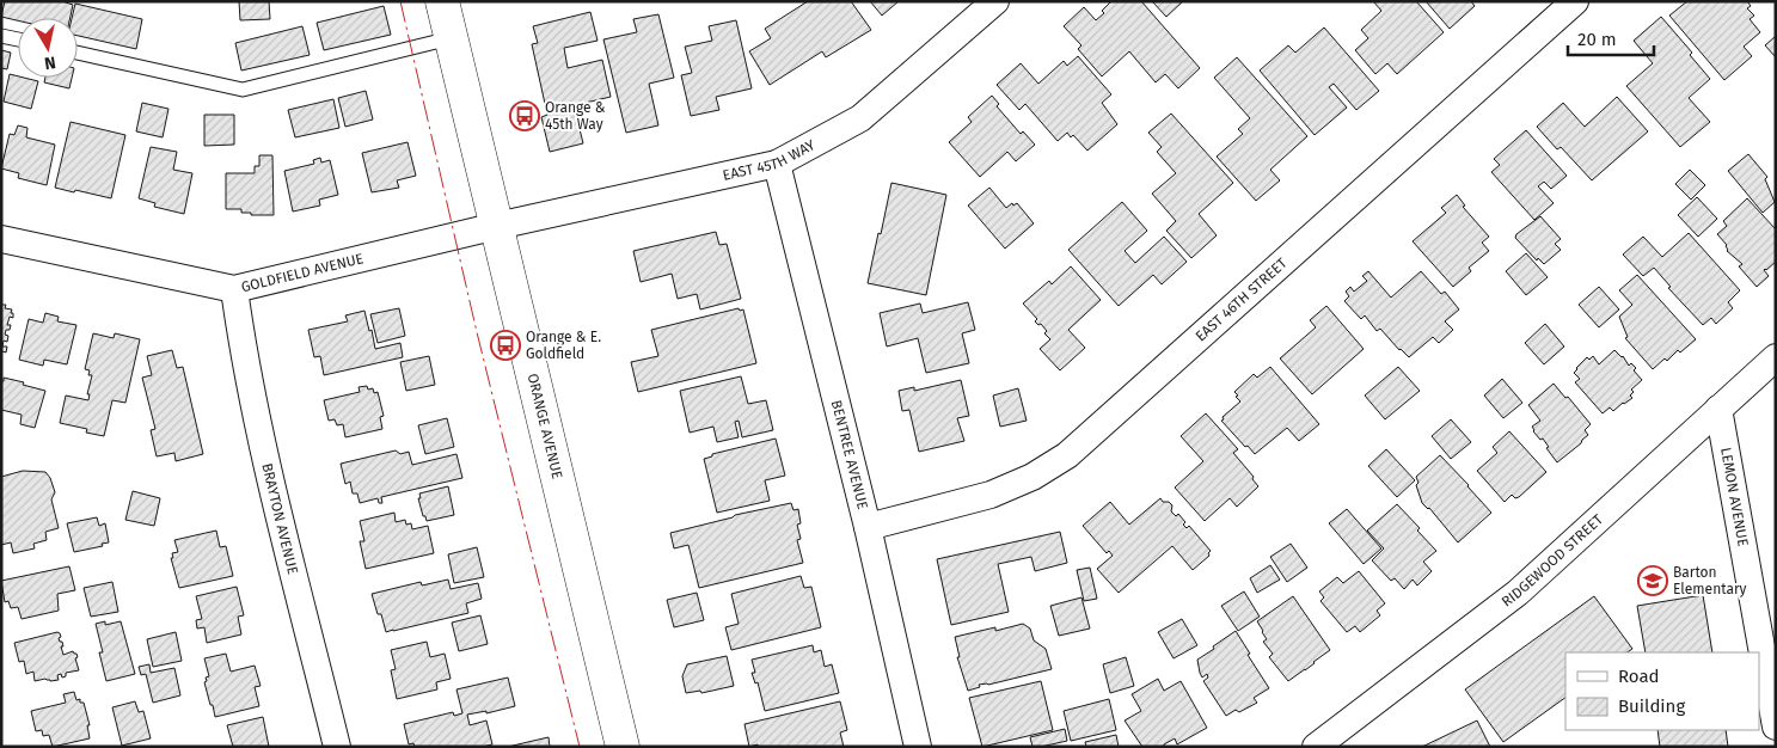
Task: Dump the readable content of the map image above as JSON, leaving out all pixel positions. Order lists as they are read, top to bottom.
{
  "streets": {
    "street": [
      "EAST 45TH WAY",
      "GOLDFIELD AVENUE",
      "EAST 46TH STREET",
      "ORANGE AVENUE",
      "BENTREE AVENUE",
      "LEMON AVENUE",
      "BRAYTON AVENUE",
      "RIDGEWOOD STREET"
    ]
  },
  "crossings": [
    ["EAST 45TH WAY", "GOLDFIELD AVENUE"],
    ["EAST 45TH WAY", "ORANGE AVENUE"],
    ["EAST 45TH WAY", "BENTREE AVENUE"],
    ["GOLDFIELD AVENUE", "ORANGE AVENUE"],
    ["GOLDFIELD AVENUE", "BRAYTON AVENUE"],
    ["EAST 46TH STREET", "BENTREE AVENUE"],
    ["LEMON AVENUE", "RIDGEWOOD STREET"]
  ],
  "places": {
    "bus stop": ["Orange & 45th Way", "Orange & E. Goldfield"],
    "school or university": ["Barton Elementary"]
  },
  "legend": ["Road", "Building"],
  "scale_bar": "20 m",
  "north": "bottom"
}
